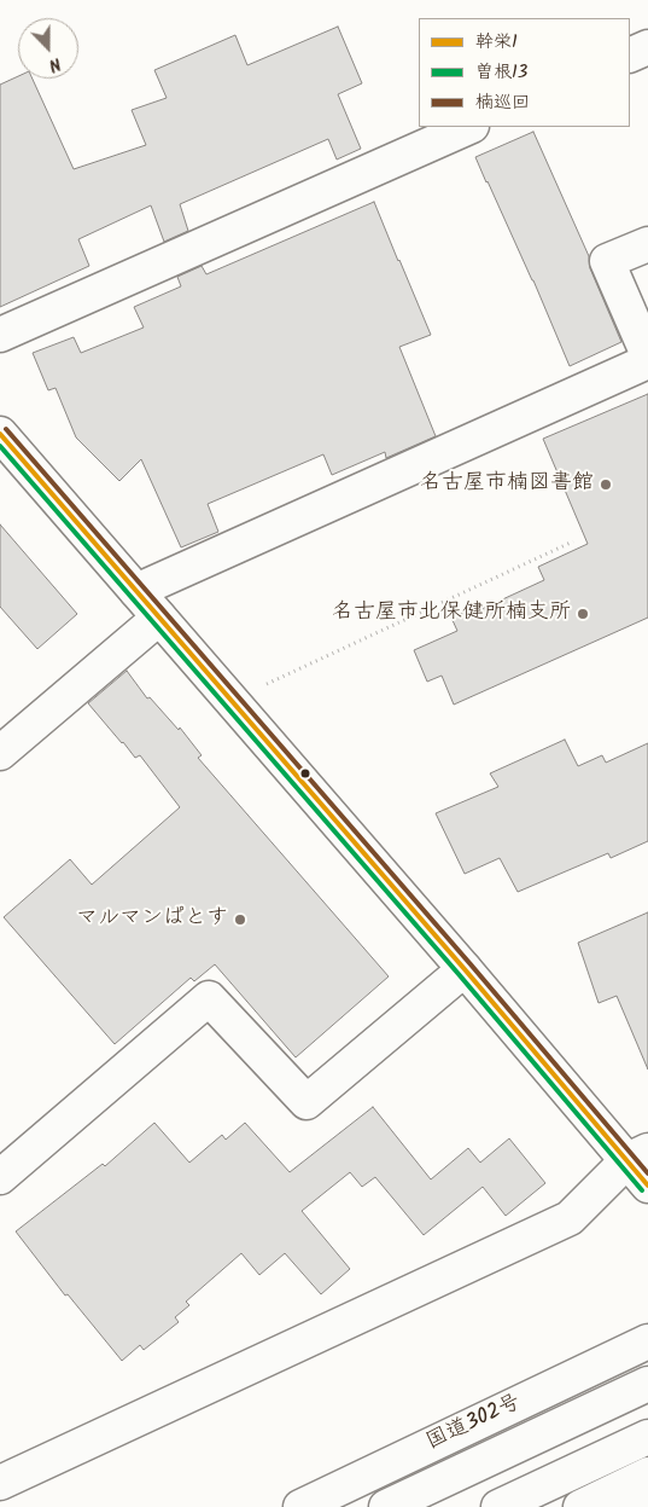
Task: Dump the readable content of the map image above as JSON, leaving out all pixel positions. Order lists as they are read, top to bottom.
{
  "streets": {
    "main road": ["国道302号"]
  },
  "places": ["名古屋市楠図書館", "名古屋市北保健所楠支所", "マルマンぱとす"],
  "lines": ["transit line 楠巡回", "transit line 幹栄1", "transit line 曽根13"],
  "legend": ["幹栄1", "曽根13", "楠巡回"],
  "north": "bottom"
}
